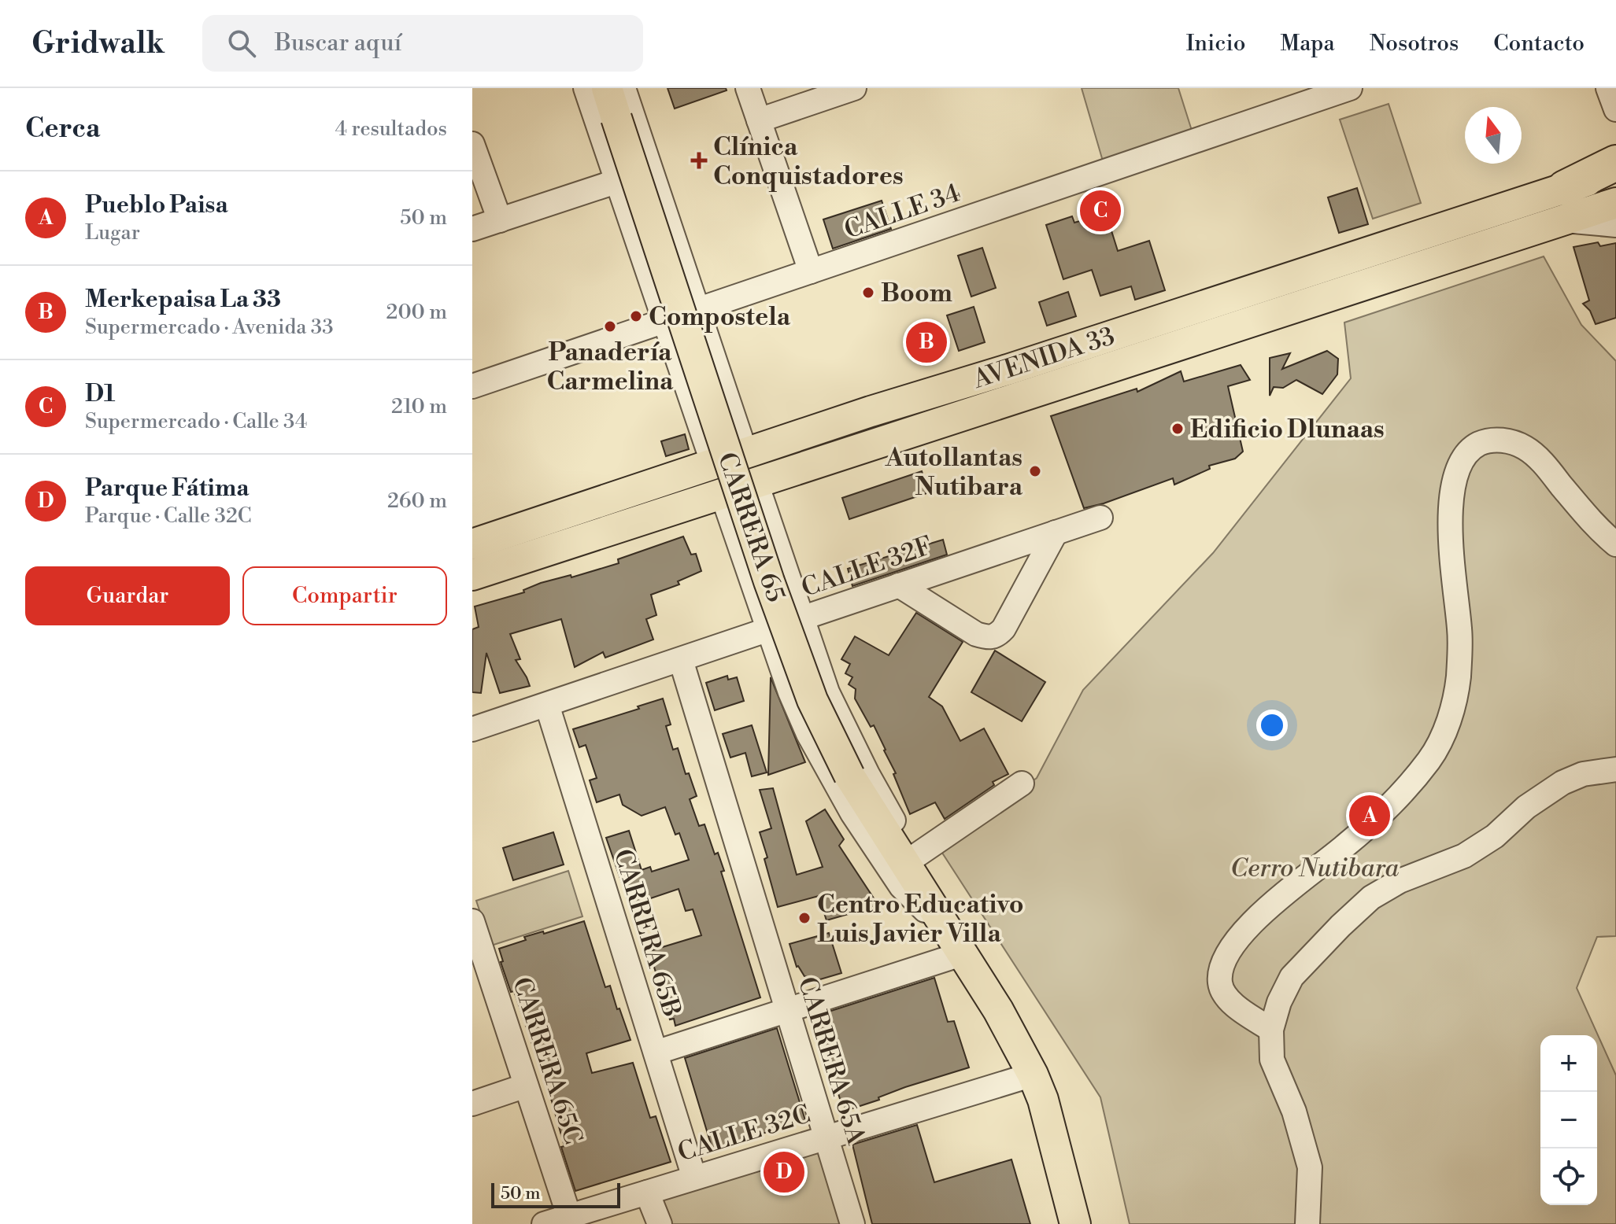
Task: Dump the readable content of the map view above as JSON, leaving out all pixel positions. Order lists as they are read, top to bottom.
{
  "streets": {
    "main road": ["AVENIDA 33", "CARRERA 65"],
    "street": [
      "CALLE 34",
      "CALLE 32F",
      "CARRERA 65B",
      "CARRERA 65C",
      "CARRERA 65A",
      "CALLE 32C"
    ]
  },
  "crossings": [
    ["CALLE 34", "CARRERA 65"],
    ["AVENIDA 33", "CARRERA 65"],
    ["CARRERA 65", "CALLE 32F"],
    ["CARRERA 65", "CALLE 32C"],
    ["CALLE 32F", "CARRERA 65B"],
    ["CALLE 32F", "CARRERA 65A"],
    ["CARRERA 65B", "CALLE 32C"],
    ["CARRERA 65C", "CALLE 32C"],
    ["CARRERA 65A", "CALLE 32C"]
  ],
  "parks": ["Cerro Nutibara"],
  "places": {
    "health": ["Clínica Conquistadores"],
    "other": [
      "Boom",
      "Compostela",
      "Panadería Carmelina",
      "Edificio Dlunaas",
      "Autollantas Nutibara",
      "Centro Educativo Luis Javier Villa"
    ]
  },
  "scale_bar": "50 m",
  "north": "top",
  "page": {
    "header": "Gridwalk",
    "search": "Buscar aquí",
    "nav": [
      "Inicio",
      "Mapa",
      "Nosotros",
      "Contacto"
    ],
    "heading": ["Cerca", "4 resultados"],
    "list": [
      {
        "mark": "A",
        "name": "Pueblo Paisa",
        "note": "Lugar",
        "value": "50 m"
      },
      {
        "mark": "B",
        "name": "Merkepaisa La 33",
        "note": "Supermercado · Avenida 33",
        "value": "200 m"
      },
      {
        "mark": "C",
        "name": "D1",
        "note": "Supermercado · Calle 34",
        "value": "210 m"
      },
      {
        "mark": "D",
        "name": "Parque Fátima",
        "note": "Parque · Calle 32C",
        "value": "260 m"
      }
    ],
    "pins": [
      "C",
      "B",
      "A",
      "D"
    ],
    "buttons": ["Guardar", "Compartir"],
    "map_buttons": ["+", "−"],
    "scale": "50 m"
  }
}
